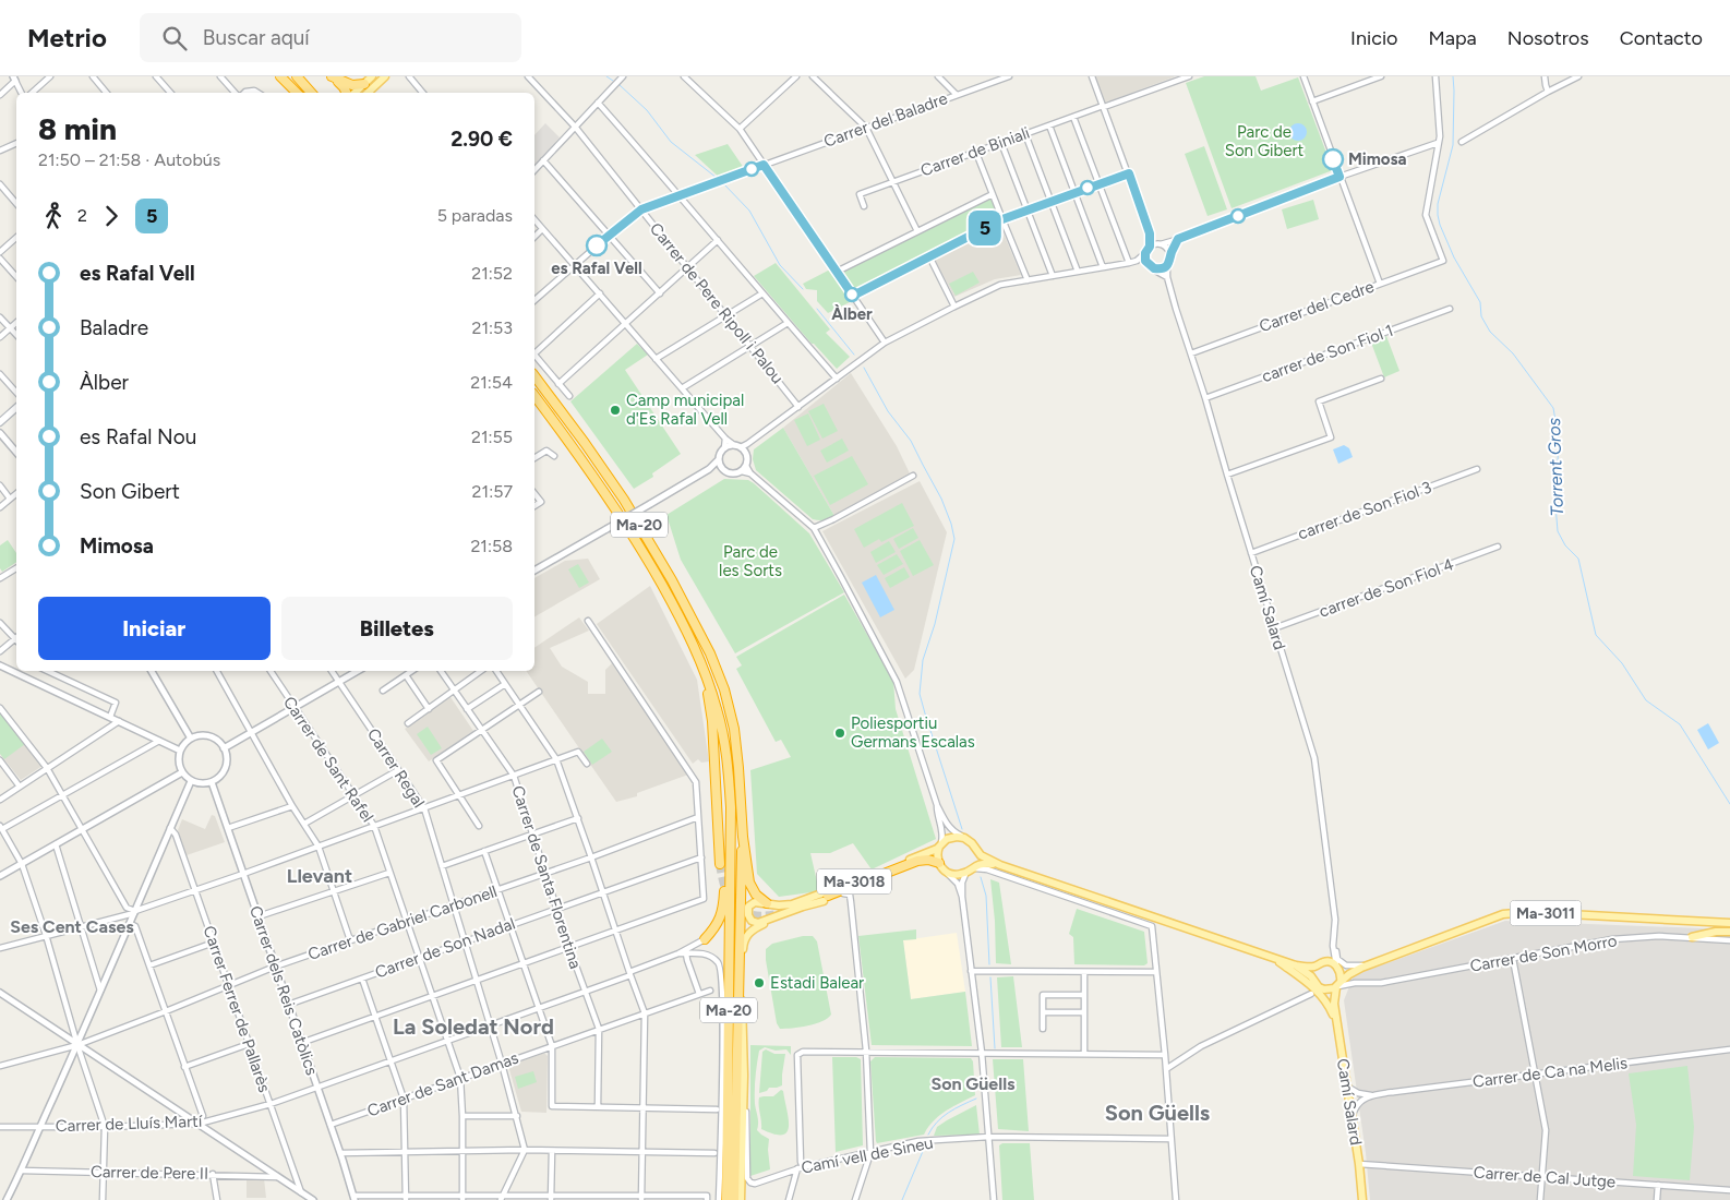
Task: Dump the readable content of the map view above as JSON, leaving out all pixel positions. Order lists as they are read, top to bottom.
{
  "streets": {
    "highway": ["Ma-20"],
    "main road": ["Camí Salard", "Ma-3018", "Ma-3011"],
    "street": [
      "Carrer del Baladre",
      "Carrer de Biniali",
      "Carrer de Pere Ripoll i Palou",
      "Carrer del Cedre",
      "carrer de Son Fiol 1",
      "carrer de Son Fiol 3",
      "carrer de Son Fiol 4",
      "Carrer de Sant Rafel",
      "Carrer Regal",
      "Carrer de Santa Florentina",
      "Carrer de Gabriel Carbonell",
      "Carrer de Son Nadal",
      "Carrer de Son Morro",
      "Carrer dels Reis Catòlics",
      "Carrer Ferrer de Pallarès",
      "Carrer de Ca na Melis",
      "Carrer de Sant Damas",
      "Carrer de Lluís Martí",
      "Camí vell de Sineu",
      "Carrer de Pere II",
      "Carrer de Cal Jutge"
    ]
  },
  "crossings": [
    ["Carrer del Cedre", "Camí Salard"],
    ["carrer de Son Fiol 1", "Camí Salard"],
    ["carrer de Son Fiol 3", "Camí Salard"],
    ["carrer de Son Fiol 4", "Camí Salard"],
    ["Camí Salard", "Ma-3018"],
    ["Camí Salard", "Ma-3011"],
    ["Camí Salard", "Carrer de Son Morro"],
    ["Camí Salard", "Carrer de Ca na Melis"],
    ["Camí Salard", "Carrer de Cal Jutge"],
    ["Carrer de Sant Rafel", "Carrer de Gabriel Carbonell"],
    ["Carrer de Sant Rafel", "Carrer de Son Nadal"],
    ["Carrer de Sant Rafel", "Carrer de Sant Damas"],
    ["Carrer de Sant Rafel", "Carrer de Lluís Martí"],
    ["Carrer Regal", "Carrer de Gabriel Carbonell"],
    ["Carrer Regal", "Carrer de Son Nadal"],
    ["Carrer Regal", "Carrer de Sant Damas"],
    ["Carrer Regal", "Carrer de Lluís Martí"],
    ["Carrer de Santa Florentina", "Carrer de Gabriel Carbonell"],
    ["Carrer de Santa Florentina", "Carrer de Son Nadal"],
    ["Carrer de Santa Florentina", "Carrer de Sant Damas"],
    ["Carrer de Santa Florentina", "Carrer de Lluís Martí"],
    ["Ma-3018", "Ma-3011"],
    ["Ma-3018", "Carrer de Son Morro"],
    ["Ma-3011", "Carrer de Son Morro"],
    ["Carrer de Gabriel Carbonell", "Carrer dels Reis Catòlics"],
    ["Carrer de Gabriel Carbonell", "Carrer Ferrer de Pallarès"],
    ["Carrer de Son Nadal", "Carrer dels Reis Catòlics"],
    ["Carrer dels Reis Catòlics", "Carrer de Sant Damas"],
    ["Carrer dels Reis Catòlics", "Carrer de Lluís Martí"],
    ["Carrer Ferrer de Pallarès", "Carrer de Lluís Martí"]
  ],
  "districts": [
    "Llevant",
    "Ses Cent Cases",
    "La Soledat Nord",
    "Son Güells",
    "Son Güells"
  ],
  "water": ["Torrent Gros"],
  "parks": ["Parc de Son Gibert", "Parc de les Sorts"],
  "places": [
    "Mimosa",
    "es Rafal Vell",
    "Àlber",
    "Camp municipal d'Es Rafal Vell",
    "Poliesportiu Germans Escalas",
    "Estadi Balear"
  ],
  "lines": ["bus line 5"],
  "page": {
    "header": "Metrio",
    "search": "Buscar aquí",
    "nav": [
      "Inicio",
      "Mapa",
      "Nosotros",
      "Contacto"
    ],
    "on_map": "5",
    "heading": ["8 min", "21:50 – 21:58 · Autobús", "2.90 €"],
    "legs": ["2", "5", "5 paradas"],
    "list": [
      {
        "name": "es Rafal Vell",
        "value": "21:52"
      },
      {
        "name": "Baladre",
        "value": "21:53"
      },
      {
        "name": "Àlber",
        "value": "21:54"
      },
      {
        "name": "es Rafal Nou",
        "value": "21:55"
      },
      {
        "name": "Son Gibert",
        "value": "21:57"
      },
      {
        "name": "Mimosa",
        "value": "21:58"
      }
    ],
    "buttons": ["Iniciar", "Billetes"]
  }
}
